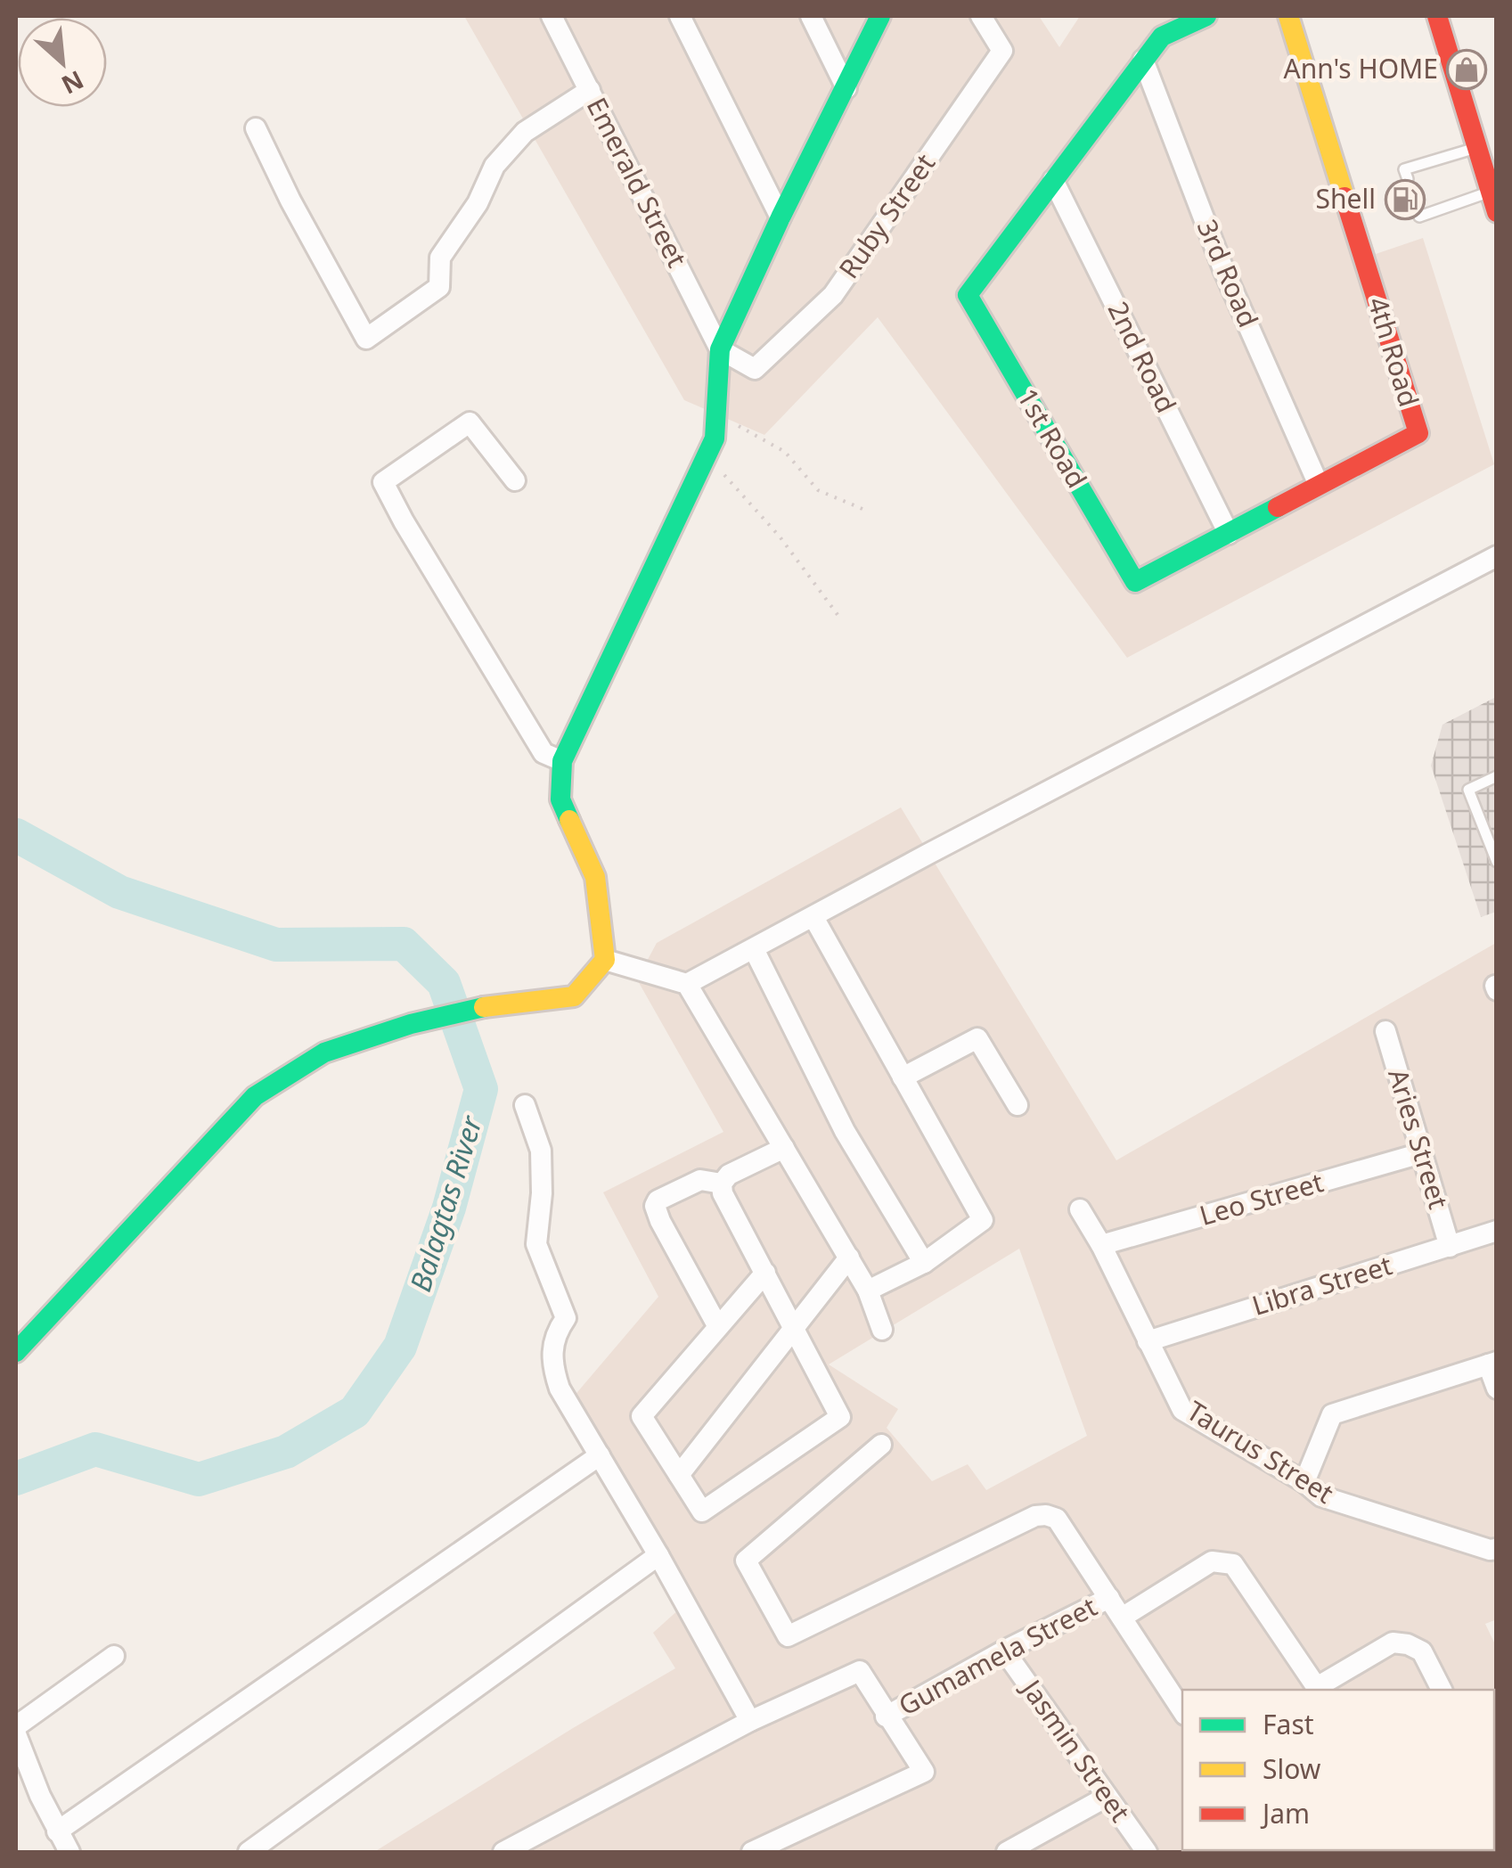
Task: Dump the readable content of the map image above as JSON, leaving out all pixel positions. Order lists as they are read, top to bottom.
{
  "streets": {
    "street": [
      "Emerald Street",
      "Ruby Street",
      "3rd Road",
      "4th Road",
      "2nd Road",
      "1st Road",
      "Aries Street",
      "Leo Street",
      "Libra Street",
      "Taurus Street",
      "Gumamela Street",
      "Jasmin Street"
    ]
  },
  "crossings": [
    ["Emerald Street", "Ruby Street"],
    ["3rd Road", "4th Road"],
    ["4th Road", "2nd Road"],
    ["4th Road", "1st Road"],
    ["2nd Road", "1st Road"],
    ["Aries Street", "Leo Street"],
    ["Aries Street", "Libra Street"],
    ["Leo Street", "Taurus Street"],
    ["Libra Street", "Taurus Street"],
    ["Gumamela Street", "Jasmin Street"]
  ],
  "water": ["Balagtas River"],
  "places": {
    "shop": ["Ann's HOME"],
    "fuel station": ["Shell"]
  },
  "legend": ["Fast", "Slow", "Jam"],
  "north": "bottom right"
}
